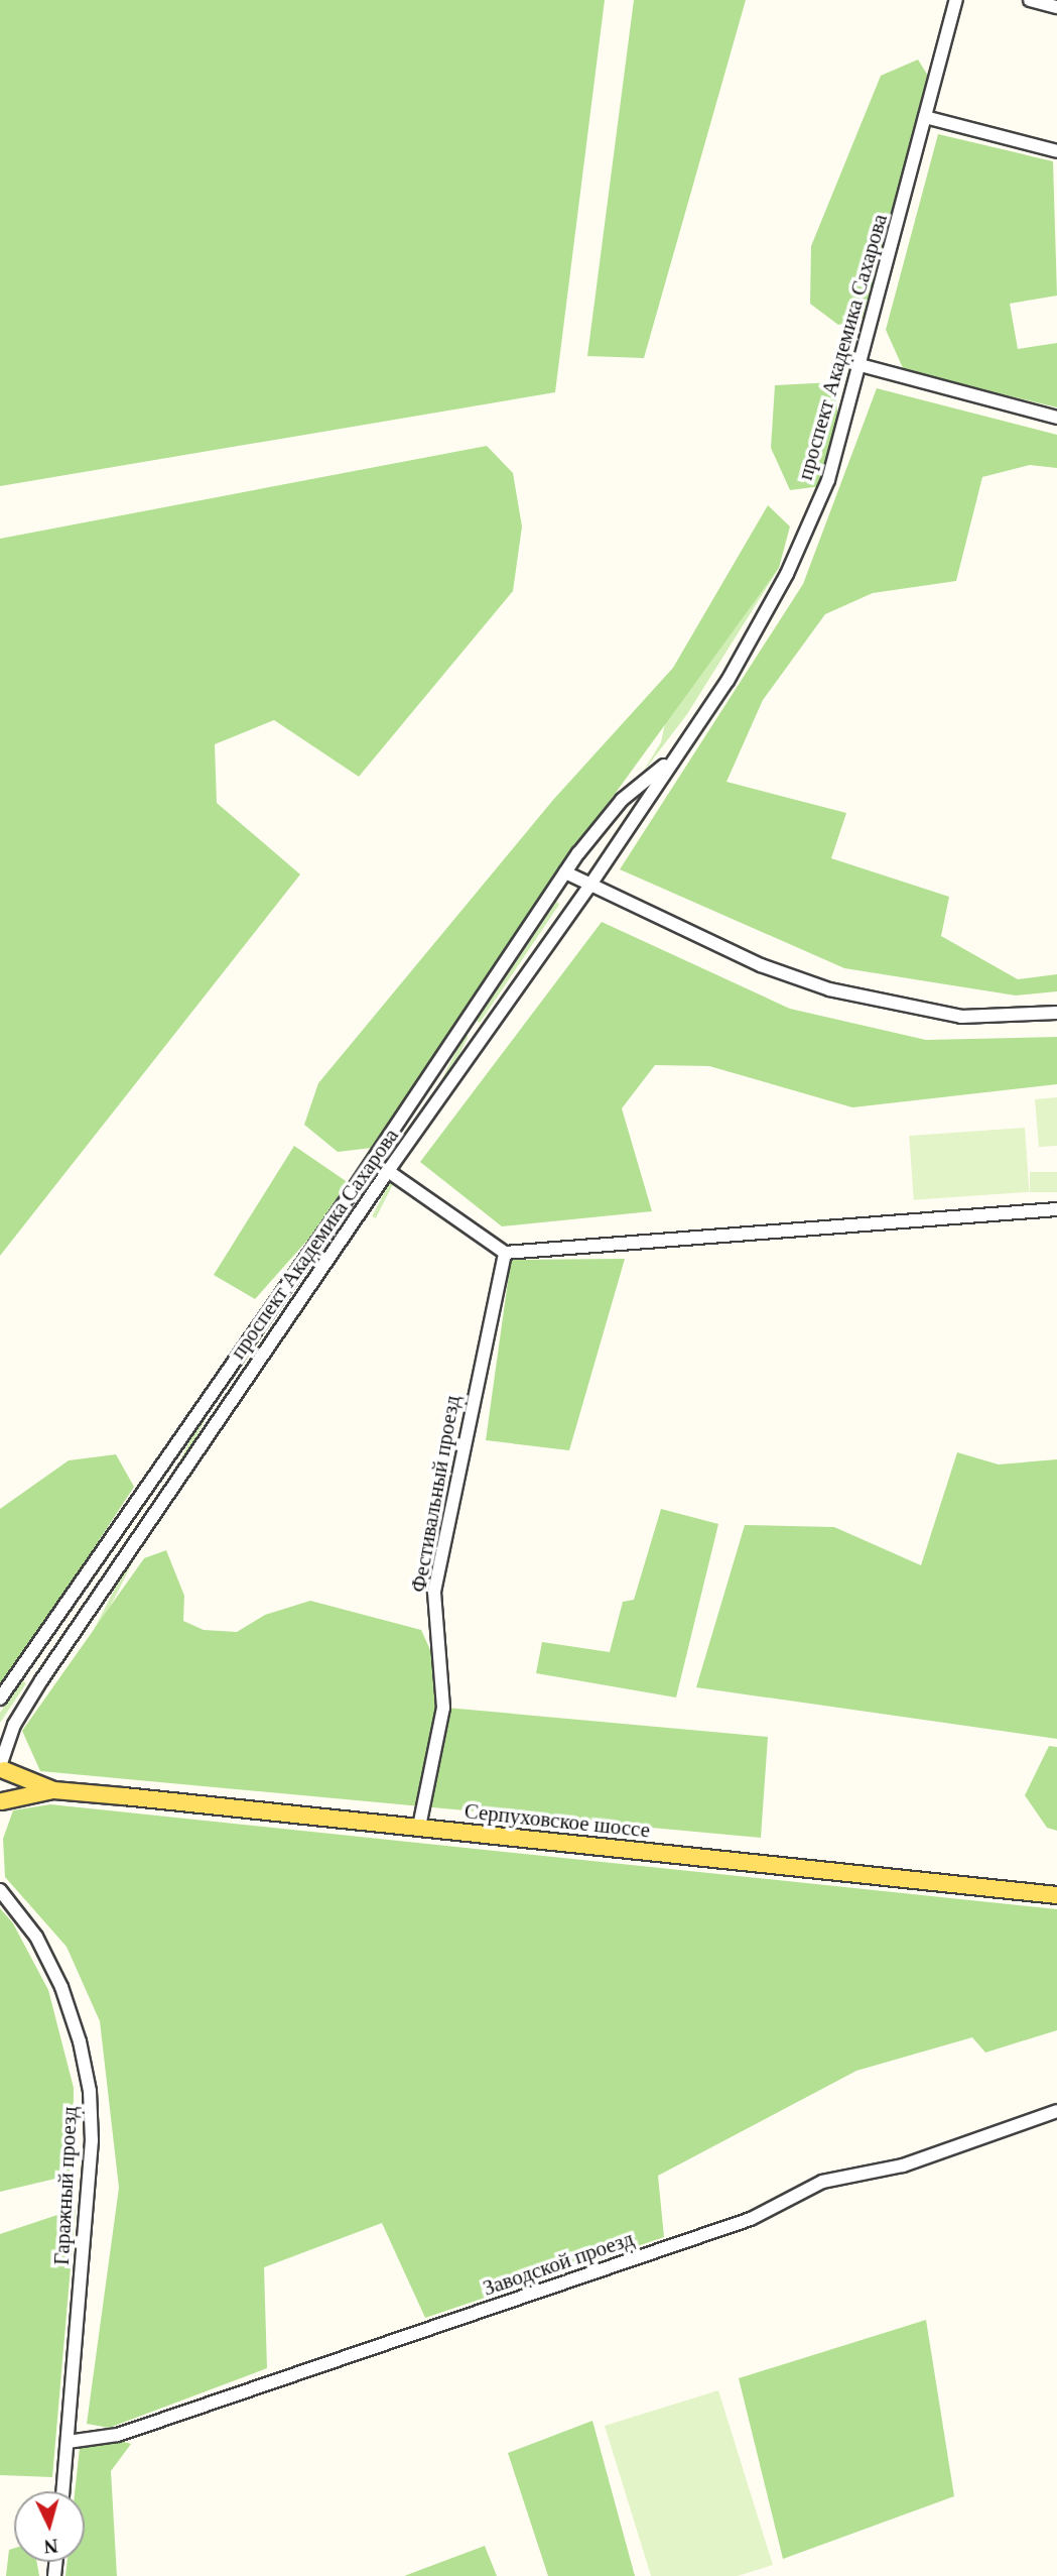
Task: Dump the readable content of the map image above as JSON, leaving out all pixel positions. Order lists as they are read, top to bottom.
{
  "streets": {
    "main road": ["Серпуховское шоссе"],
    "street": [
      "проспект Академика Сахарова",
      "Фестивальный проезд",
      "Гаражный проезд",
      "Заводской проезд"
    ]
  },
  "crossings": [
    ["Фестивальный проезд", "Серпуховское шоссе"],
    ["Гаражный проезд", "Заводской проезд"]
  ],
  "north": "bottom"
}
